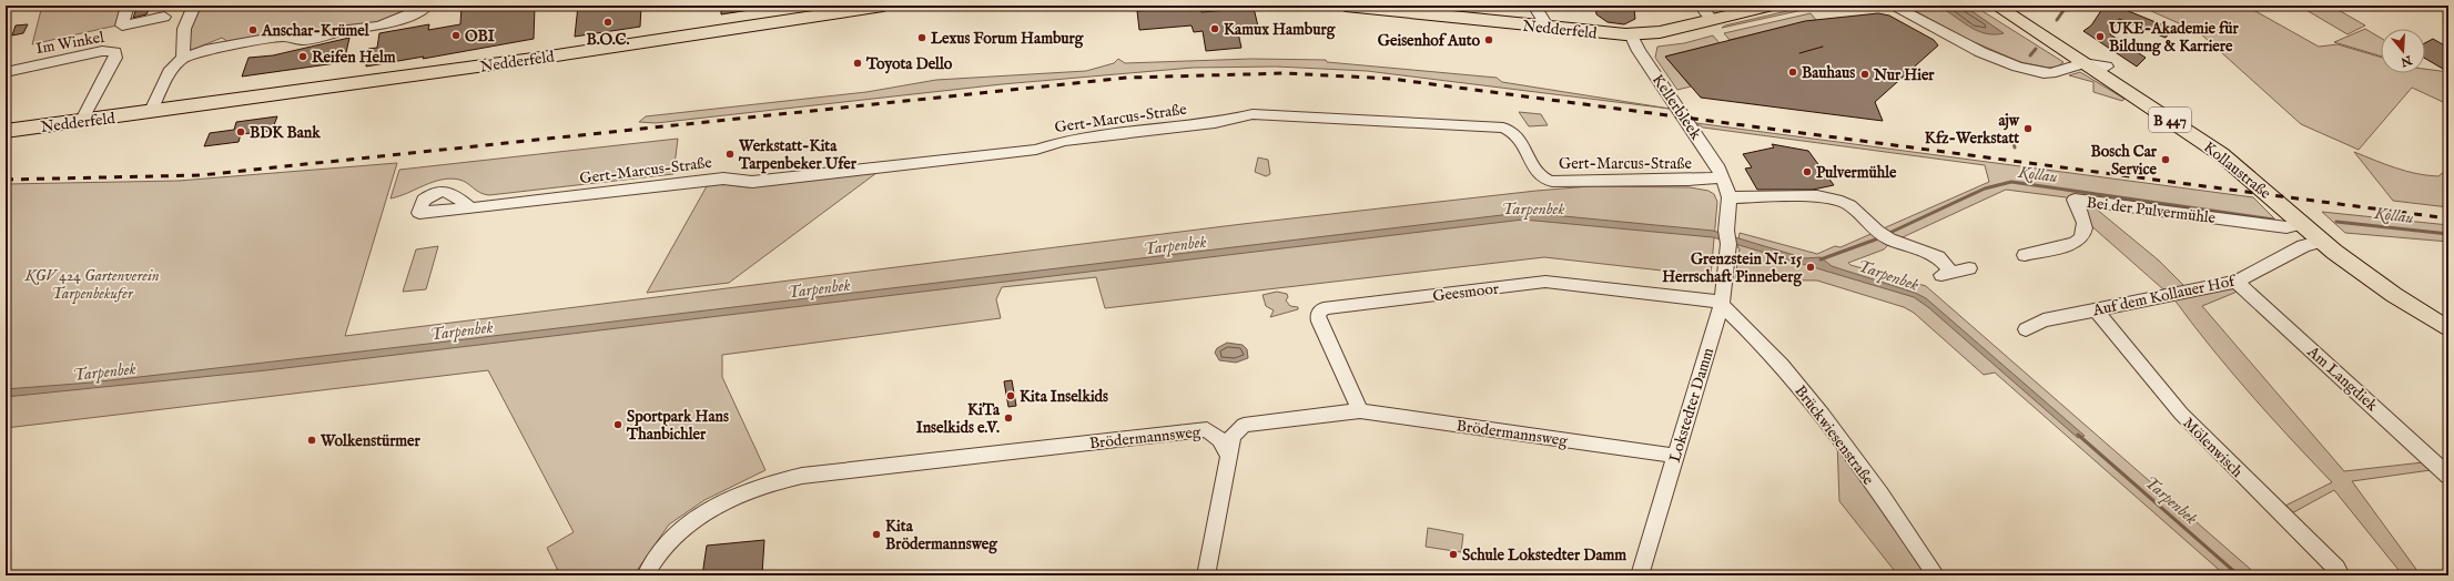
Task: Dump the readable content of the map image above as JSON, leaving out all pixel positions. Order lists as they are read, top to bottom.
{
  "streets": {
    "main road": ["Nedderfeld", "B 447", "Kollaustraße"],
    "street": [
      "Im Winkel",
      "Kellerbleek",
      "Gert-Marcus-Straße",
      "Bei der Pulvermühle",
      "Geesmoor",
      "Auf dem Kollauer Hof",
      "Am Langdiek",
      "Lokstedter Damm",
      "Brödermannsweg",
      "Brückwiesenstraße",
      "Mölenwisch"
    ]
  },
  "crossings": [
    ["Nedderfeld", "Im Winkel"],
    ["Nedderfeld", "Kellerbleek"],
    ["Kellerbleek", "Gert-Marcus-Straße"],
    ["Kellerbleek", "Lokstedter Damm"],
    ["Kollaustraße", "Bei der Pulvermühle"],
    ["Kollaustraße", "Auf dem Kollauer Hof"],
    ["Geesmoor", "Lokstedter Damm"],
    ["Geesmoor", "Brödermannsweg"],
    ["Geesmoor", "Brückwiesenstraße"],
    ["Auf dem Kollauer Hof", "Am Langdiek"],
    ["Auf dem Kollauer Hof", "Mölenwisch"],
    ["Lokstedter Damm", "Brödermannsweg"],
    ["Lokstedter Damm", "Brückwiesenstraße"]
  ],
  "water": ["Kollau", "Tarpenbek"],
  "parks": ["KGV 424 Gartenverein Tarpenbekufer"],
  "places": [
    "B.O.C.",
    "Kamux Hamburg",
    "Anschar-Krümel",
    "OBI",
    "UKE-Akademie für Bildung & Karriere",
    "Lexus Forum Hamburg",
    "Geisenhof Auto",
    "Reifen Helm",
    "Toyota Dello",
    "Bauhaus",
    "Nur Hier",
    "ajw Kfz-Werkstatt",
    "BDK Bank",
    "Werkstatt-Kita Tarpenbeker Ufer",
    "Bosch Car Service",
    "Pulvermühle",
    "Grenzstein Nr. 15 Herrschaft Pinneberg",
    "Kita Inselkids",
    "KiTa Inselkids e.V.",
    "Sportpark Hans Thanbichler",
    "Wolkenstürmer",
    "Kita Brödermannsweg",
    "Schule Lokstedter Damm"
  ],
  "north": "bottom"
}
